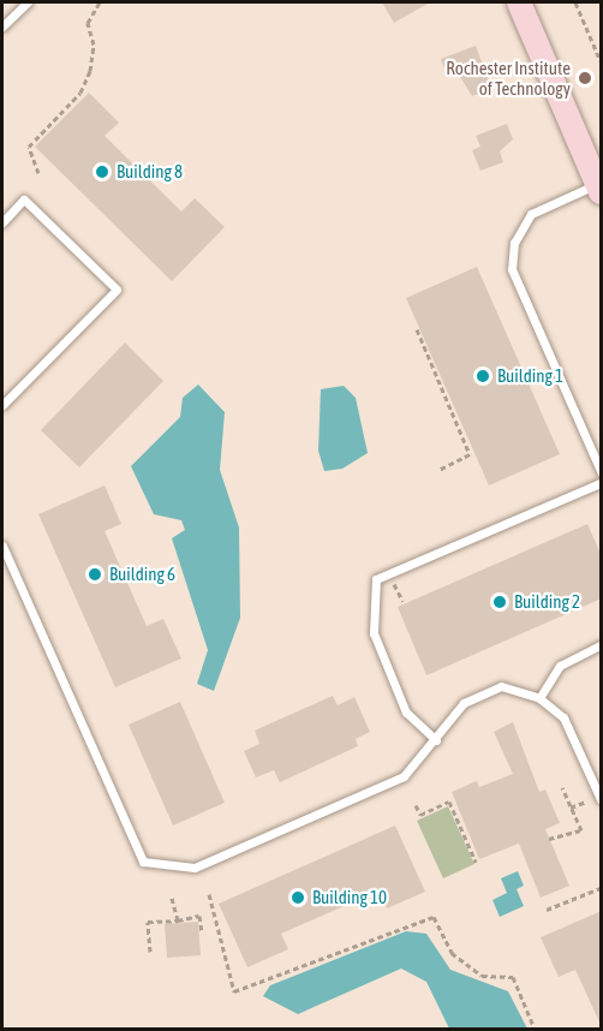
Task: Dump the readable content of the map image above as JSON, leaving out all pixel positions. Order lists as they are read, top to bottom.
{
  "places": [
    "Rochester Institute of Technology",
    "Building 8",
    "Building 1",
    "Building 6",
    "Building 2",
    "Building 10"
  ]
}
